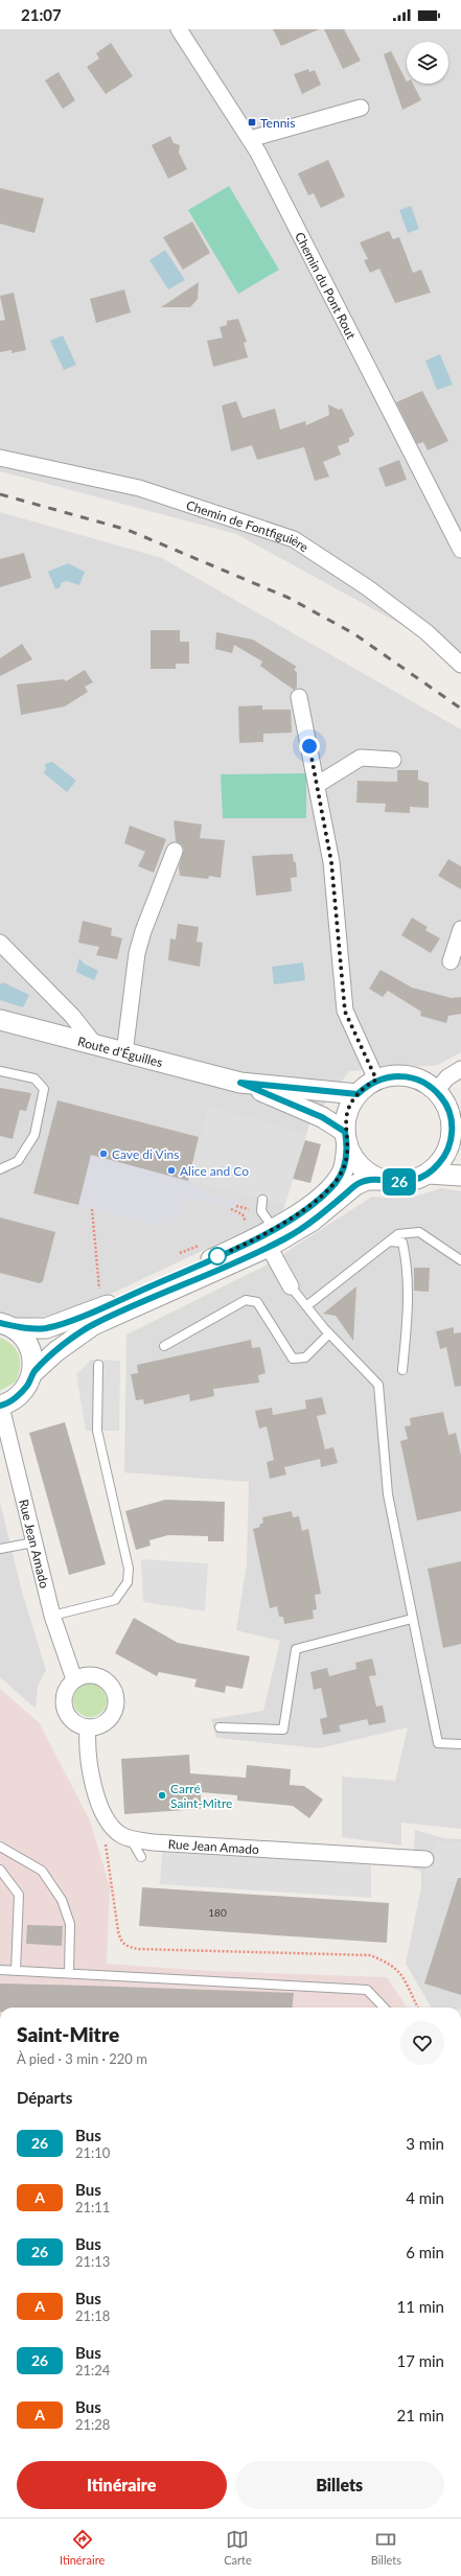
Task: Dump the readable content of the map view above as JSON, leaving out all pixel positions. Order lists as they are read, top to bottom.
{
  "streets": {
    "street": [
      "Chemin du Pont Rout",
      "Chemin de Fontfiguière",
      "Route d'Éguilles",
      "Rue Jean Amado"
    ]
  },
  "places": {
    "transit": ["Tennis"],
    "other": ["Cave di Vins", "Alice and Co", "Carré Saint-Mitre"]
  },
  "lines": ["bus line 26"],
  "house_numbers": ["180"],
  "page": {
    "status": "21:07",
    "on_map": "26",
    "heading": [
      ["Saint-Mitre", "À pied · 3 min · 220 m"],
      "Départs"
    ],
    "list": [
      {
        "mark": "26",
        "name": "Bus",
        "note": "21:10",
        "value": "3 min"
      },
      {
        "mark": "A",
        "name": "Bus",
        "note": "21:11",
        "value": "4 min"
      },
      {
        "mark": "26",
        "name": "Bus",
        "note": "21:13",
        "value": "6 min"
      },
      {
        "mark": "A",
        "name": "Bus",
        "note": "21:18",
        "value": "11 min"
      },
      {
        "mark": "26",
        "name": "Bus",
        "note": "21:24",
        "value": "17 min"
      },
      {
        "mark": "A",
        "name": "Bus",
        "note": "21:28",
        "value": "21 min"
      }
    ],
    "buttons": ["Itinéraire", "Billets"],
    "tabs": ["Itinéraire", "Carte", "Billets"]
  }
}
